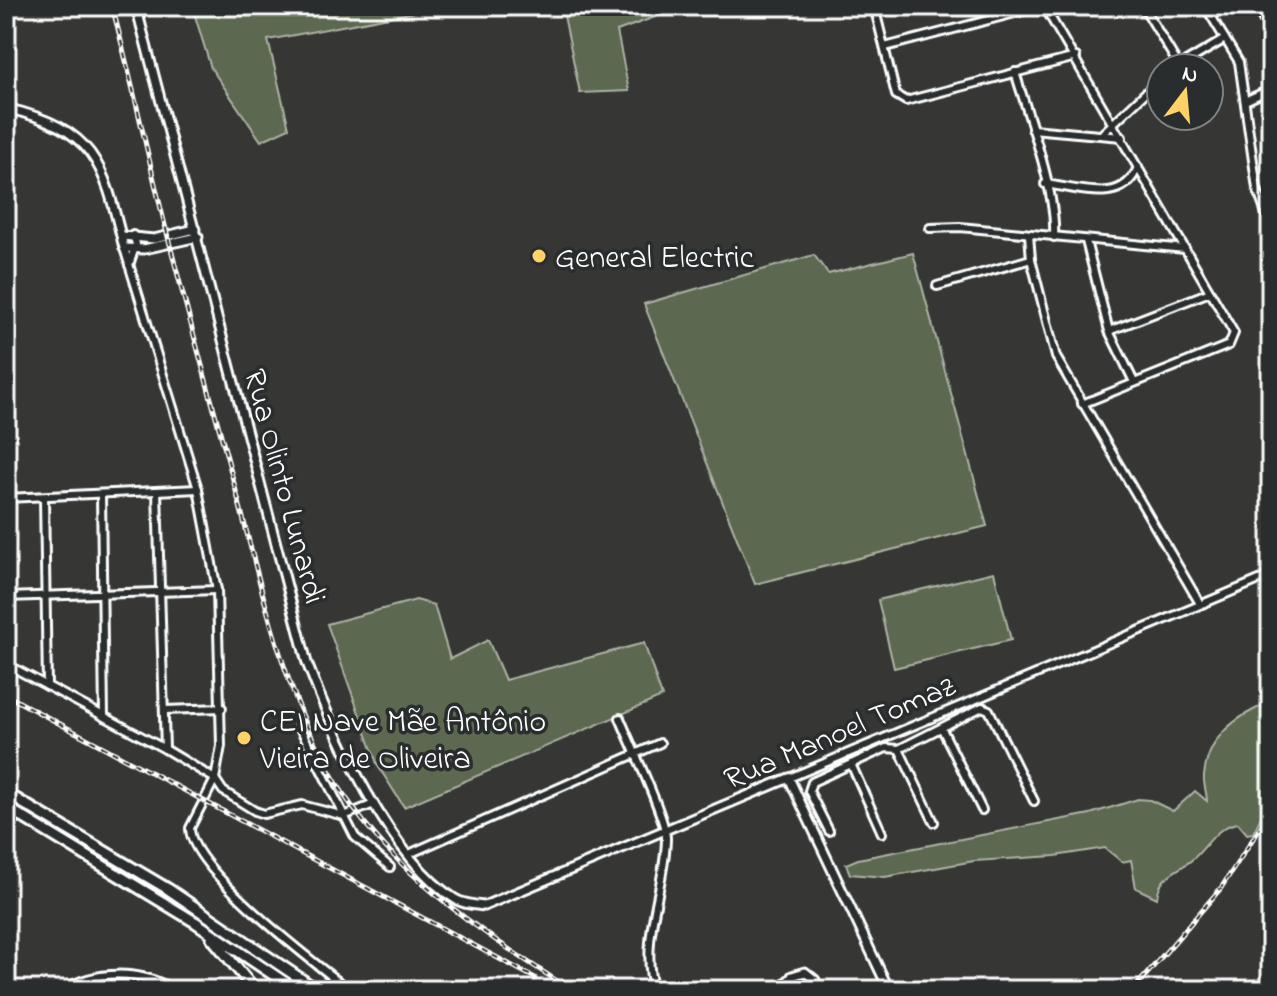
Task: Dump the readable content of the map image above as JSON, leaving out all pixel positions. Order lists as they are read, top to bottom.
{
  "streets": {
    "street": ["Rua Olinto Lunardi", "Rua Manoel Tomaz"]
  },
  "crossings": [
    ["Rua Olinto Lunardi", "Rua Manoel Tomaz"]
  ],
  "places": ["General Electric", "CEI Nave Mãe Antônio Vieira de Oliveira"],
  "north": "top"
}
